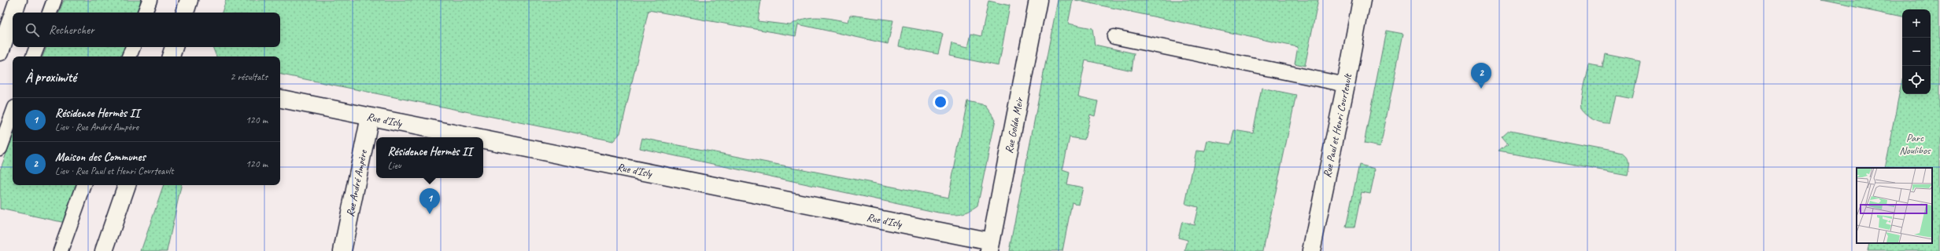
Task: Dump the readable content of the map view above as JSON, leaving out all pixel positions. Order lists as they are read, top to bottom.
{
  "streets": {
    "street": [
      "Rue d'Isly",
      "Rue Golda Meir",
      "Rue Paul et Henri Courteault",
      "Rue André Ampère"
    ]
  },
  "crossings": [
    ["Rue d'Isly", "Rue Golda Meir"],
    ["Rue d'Isly", "Rue André Ampère"]
  ],
  "parks": ["Parc Noulibos"],
  "page": {
    "map_buttons": ["+", "−"],
    "search": "Rechercher",
    "heading": ["À proximité", "2 résultats"],
    "pins": ["2", "1"],
    "list": [
      {
        "mark": "1",
        "name": "Résidence Hermès II",
        "note": "Lieu · Rue André Ampère",
        "value": "120 m"
      },
      {
        "mark": "2",
        "name": "Maison des Communes",
        "note": "Lieu · Rue Paul et Henri Courteault",
        "value": "120 m"
      }
    ],
    "popup": ["Résidence Hermès II", "Lieu"]
  }
}
